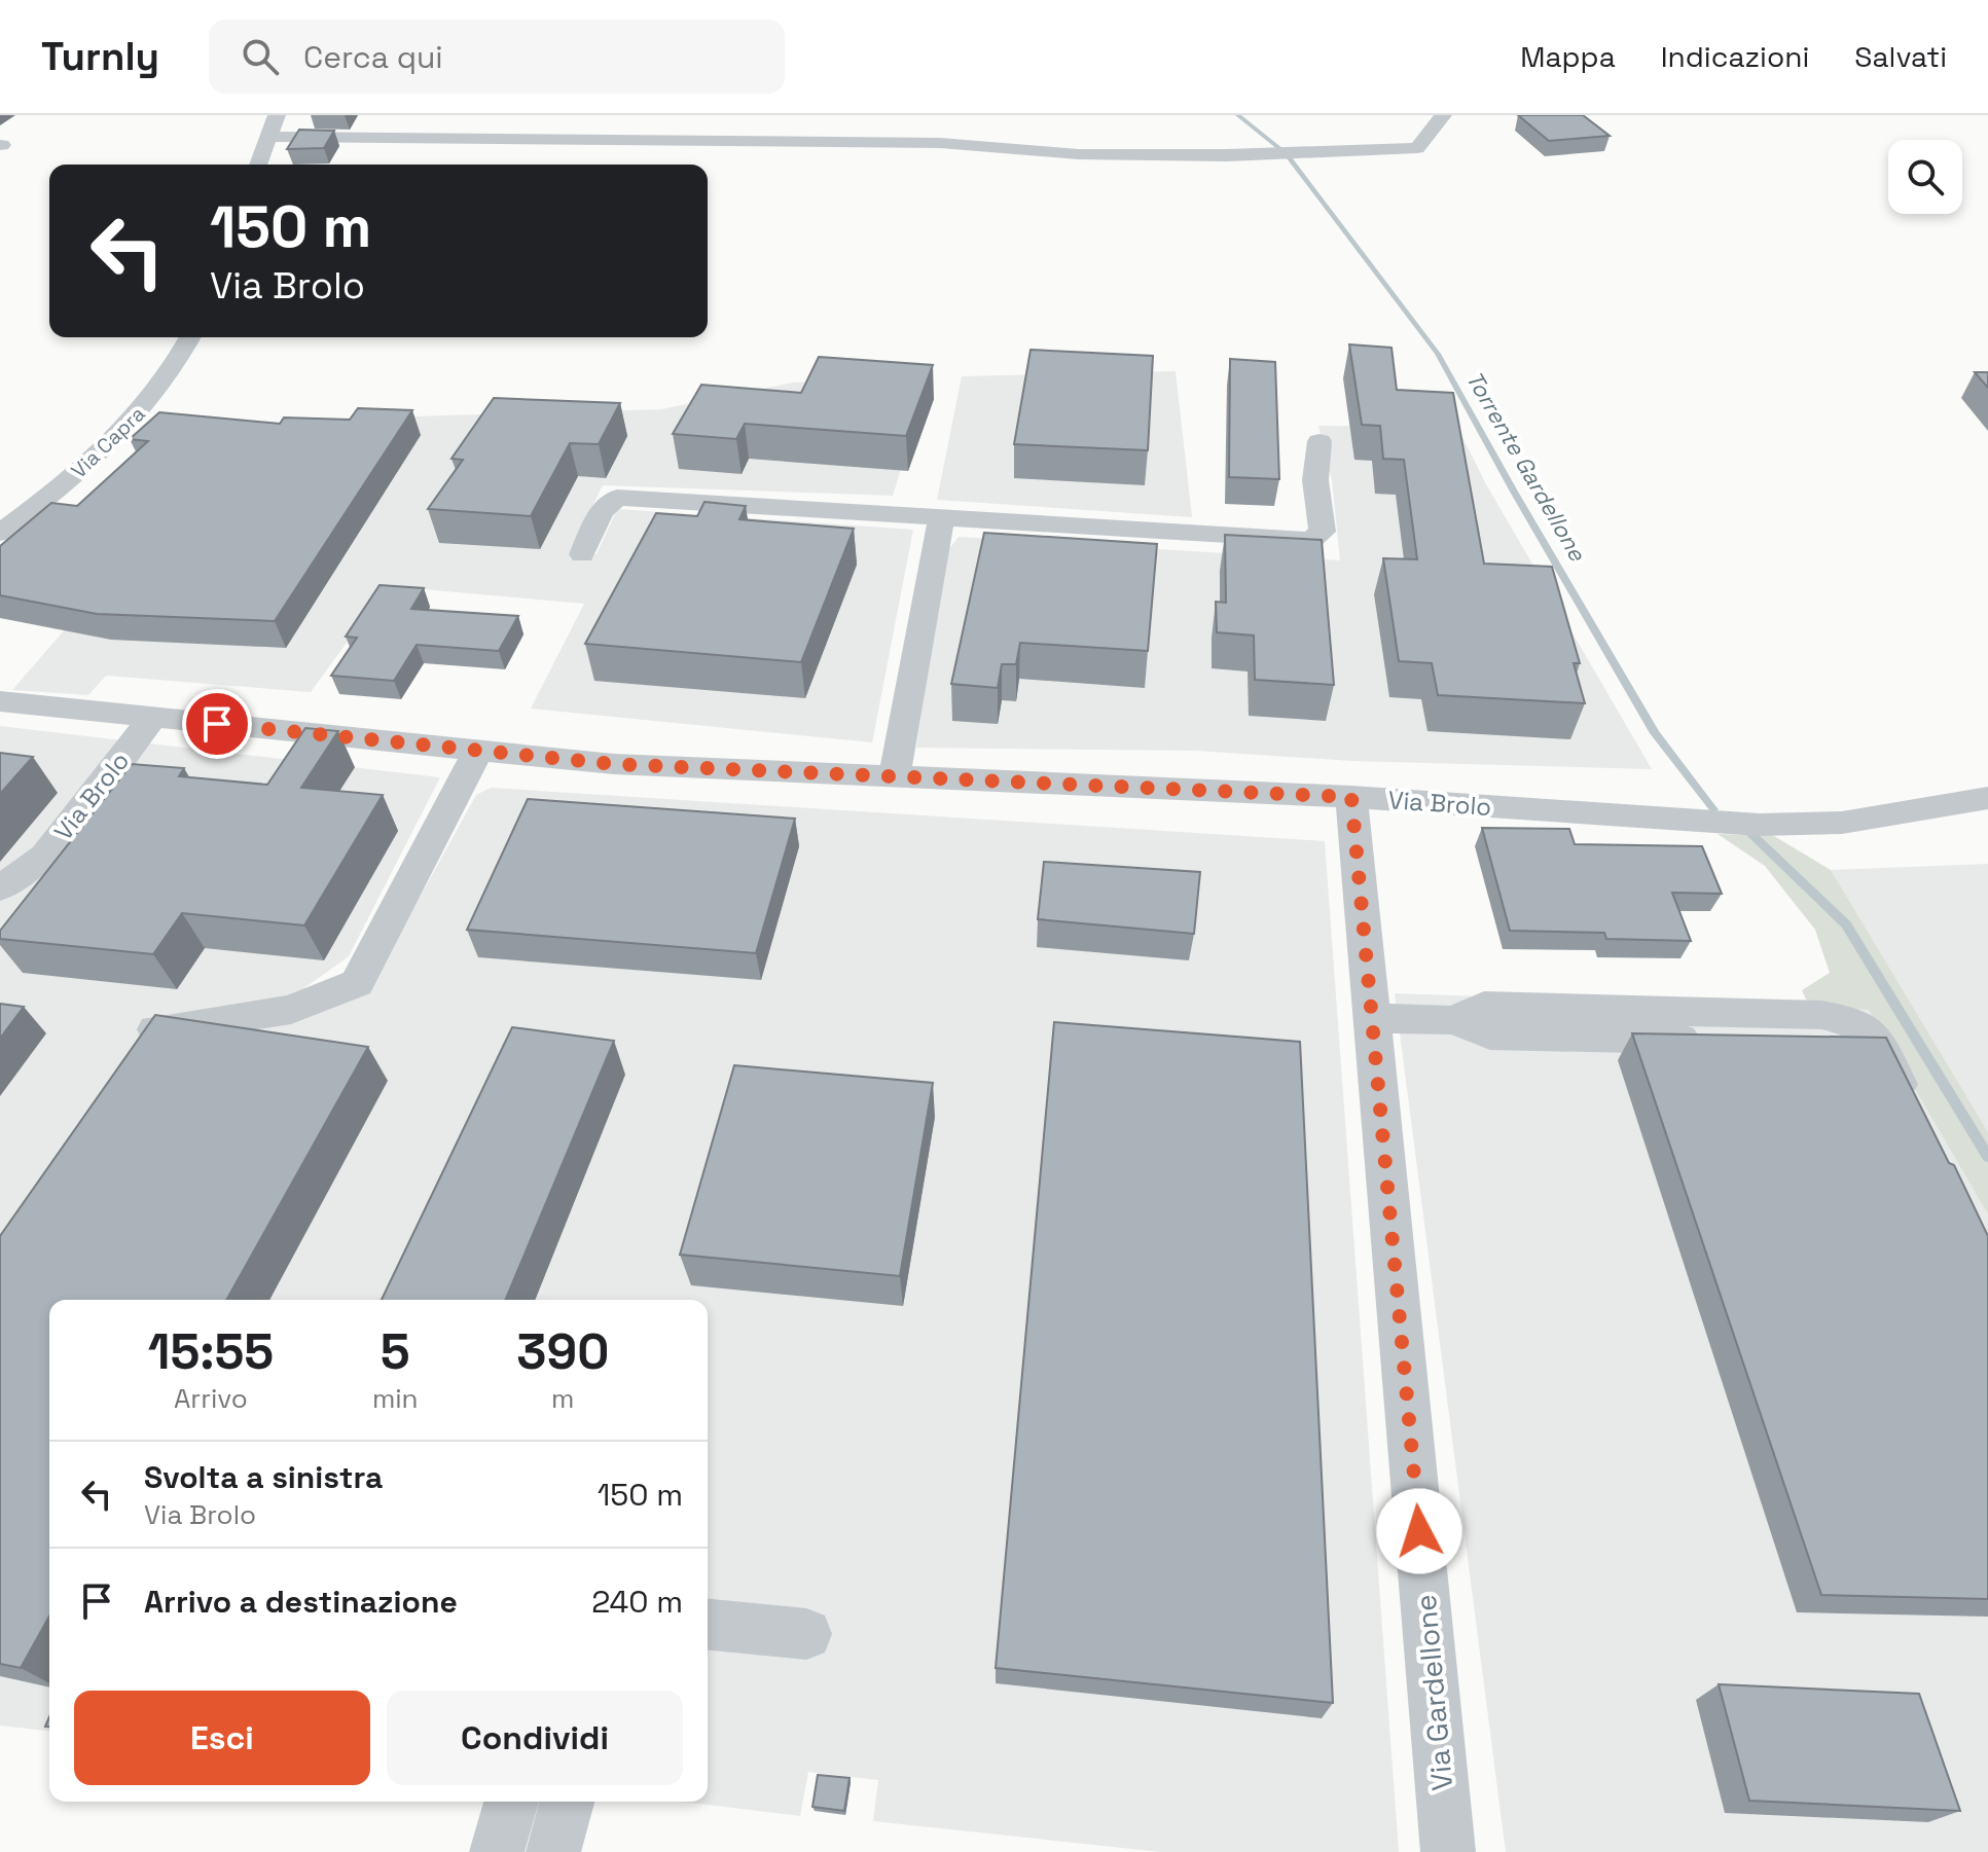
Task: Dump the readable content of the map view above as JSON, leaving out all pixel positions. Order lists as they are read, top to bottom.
{
  "streets": {
    "street": ["Via Capra", "Via Brolo", "Via Gardellone"]
  },
  "crossings": [
    ["Via Brolo", "Via Gardellone"]
  ],
  "water": ["Torrente Gardellone"],
  "page": {
    "header": "Turnly",
    "search": "Cerca qui",
    "nav": ["Mappa", "Indicazioni", "Salvati"],
    "turn": ["150 m", "Via Brolo"],
    "eta": [
      "15:55",
      "Arrivo",
      "5",
      "min",
      "390",
      "m"
    ],
    "list": [
      {
        "name": "Svolta a sinistra",
        "note": "Via Brolo",
        "value": "150 m"
      },
      {
        "name": "Arrivo a destinazione",
        "value": "240 m"
      }
    ],
    "buttons": ["Esci", "Condividi"]
  }
}
